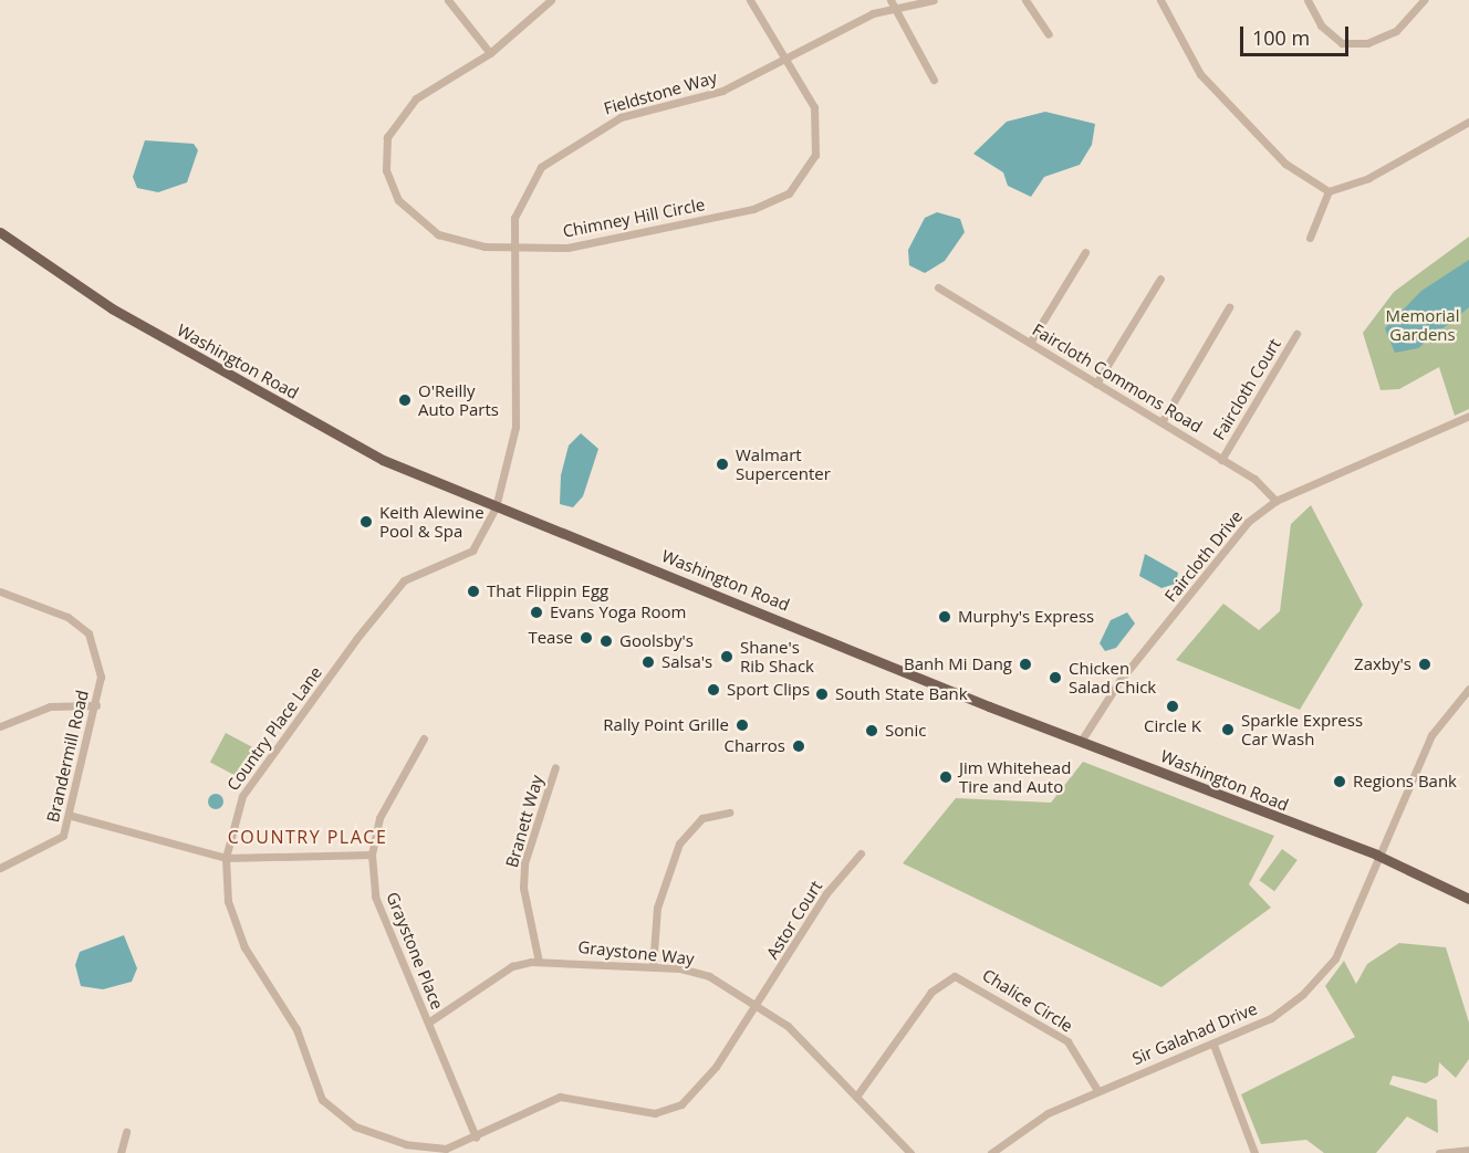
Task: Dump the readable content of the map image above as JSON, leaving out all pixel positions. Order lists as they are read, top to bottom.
{
  "streets": {
    "main road": ["Washington Road"],
    "street": [
      "Fieldstone Way",
      "Chimney Hill Circle",
      "Faircloth Commons Road",
      "Faircloth Court",
      "Faircloth Drive",
      "Country Place Lane",
      "Brandermill Road",
      "Branett Way",
      "Astor Court",
      "Graystone Place",
      "Graystone Way",
      "Chalice Circle",
      "Sir Galahad Drive"
    ]
  },
  "crossings": [
    ["Fieldstone Way", "Chimney Hill Circle"],
    ["Fieldstone Way", "Washington Road"],
    ["Fieldstone Way", "Country Place Lane"],
    ["Washington Road", "Faircloth Drive"],
    ["Washington Road", "Country Place Lane"],
    ["Washington Road", "Sir Galahad Drive"],
    ["Faircloth Commons Road", "Faircloth Court"],
    ["Faircloth Commons Road", "Faircloth Drive"],
    ["Country Place Lane", "Astor Court"],
    ["Country Place Lane", "Graystone Place"],
    ["Country Place Lane", "Graystone Way"],
    ["Branett Way", "Graystone Way"],
    ["Astor Court", "Graystone Way"],
    ["Graystone Place", "Graystone Way"],
    ["Graystone Way", "Chalice Circle"],
    ["Chalice Circle", "Sir Galahad Drive"]
  ],
  "districts": ["COUNTRY PLACE"],
  "parks": ["Memorial Gardens"],
  "places": [
    "O'Reilly Auto Parts",
    "Walmart Supercenter",
    "Keith Alewine Pool & Spa",
    "That Flippin Egg",
    "Evans Yoga Room",
    "Murphy's Express",
    "Tease",
    "Goolsby's",
    "Shane's Rib Shack",
    "Salsa's",
    "Banh Mi Dang",
    "Zaxby's",
    "Chicken Salad Chick",
    "Sport Clips",
    "South State Bank",
    "Circle K",
    "Rally Point Grille",
    "Sparkle Express Car Wash",
    "Sonic",
    "Charros",
    "Jim Whitehead Tire and Auto",
    "Regions Bank"
  ],
  "scale_bar": "100 m"
}
